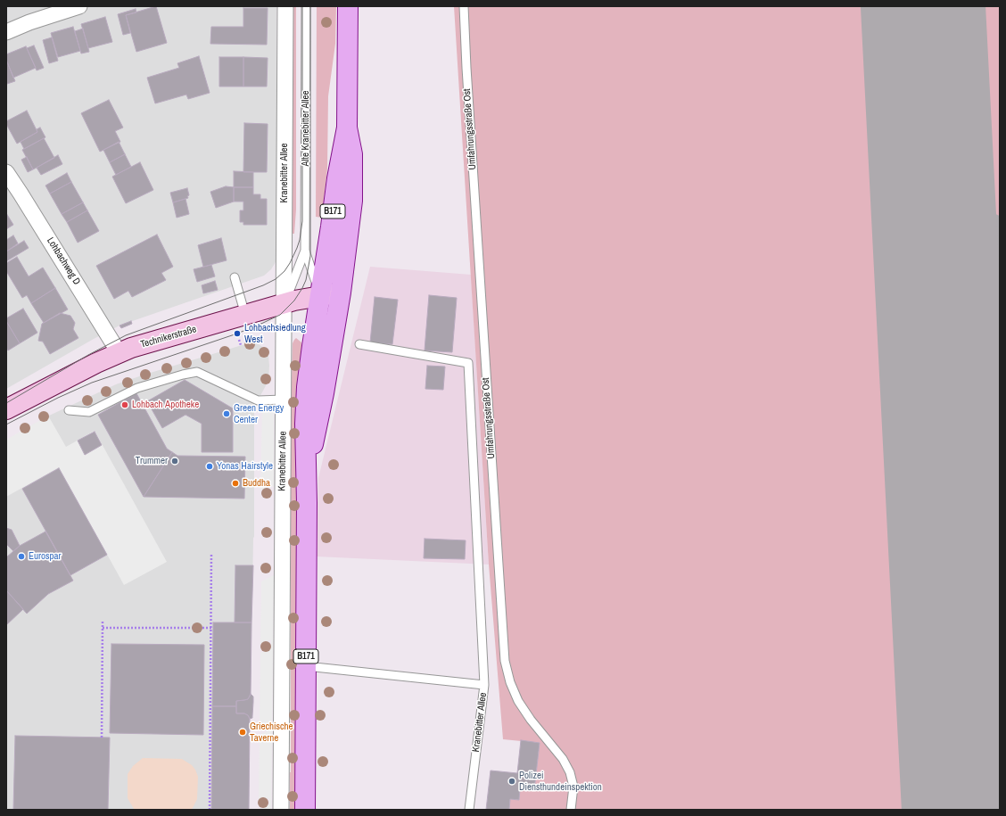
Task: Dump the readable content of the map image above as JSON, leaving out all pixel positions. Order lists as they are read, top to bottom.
{
  "streets": {
    "main road": ["B171"],
    "street": ["Kranebitter Allee", "Lohbachweg D", "Technikerstraße"],
    "lane": ["Alte Kranebitter Allee", "Umfahrungsstraße Ost"]
  },
  "crossings": [
    ["Kranebitter Allee", "B171"],
    ["Kranebitter Allee", "Technikerstraße"],
    ["B171", "Technikerstraße"],
    ["Lohbachweg D", "Technikerstraße"]
  ],
  "places": [
    "Lohbachsiedlung West",
    "Lohbach Apotheke",
    "Green Energy Center",
    "Trummer",
    "Yonas Hairstyle",
    "Buddha",
    "Eurospar",
    "Griechische Taverne",
    "Polizei Diensthundeinspektion"
  ]
}
